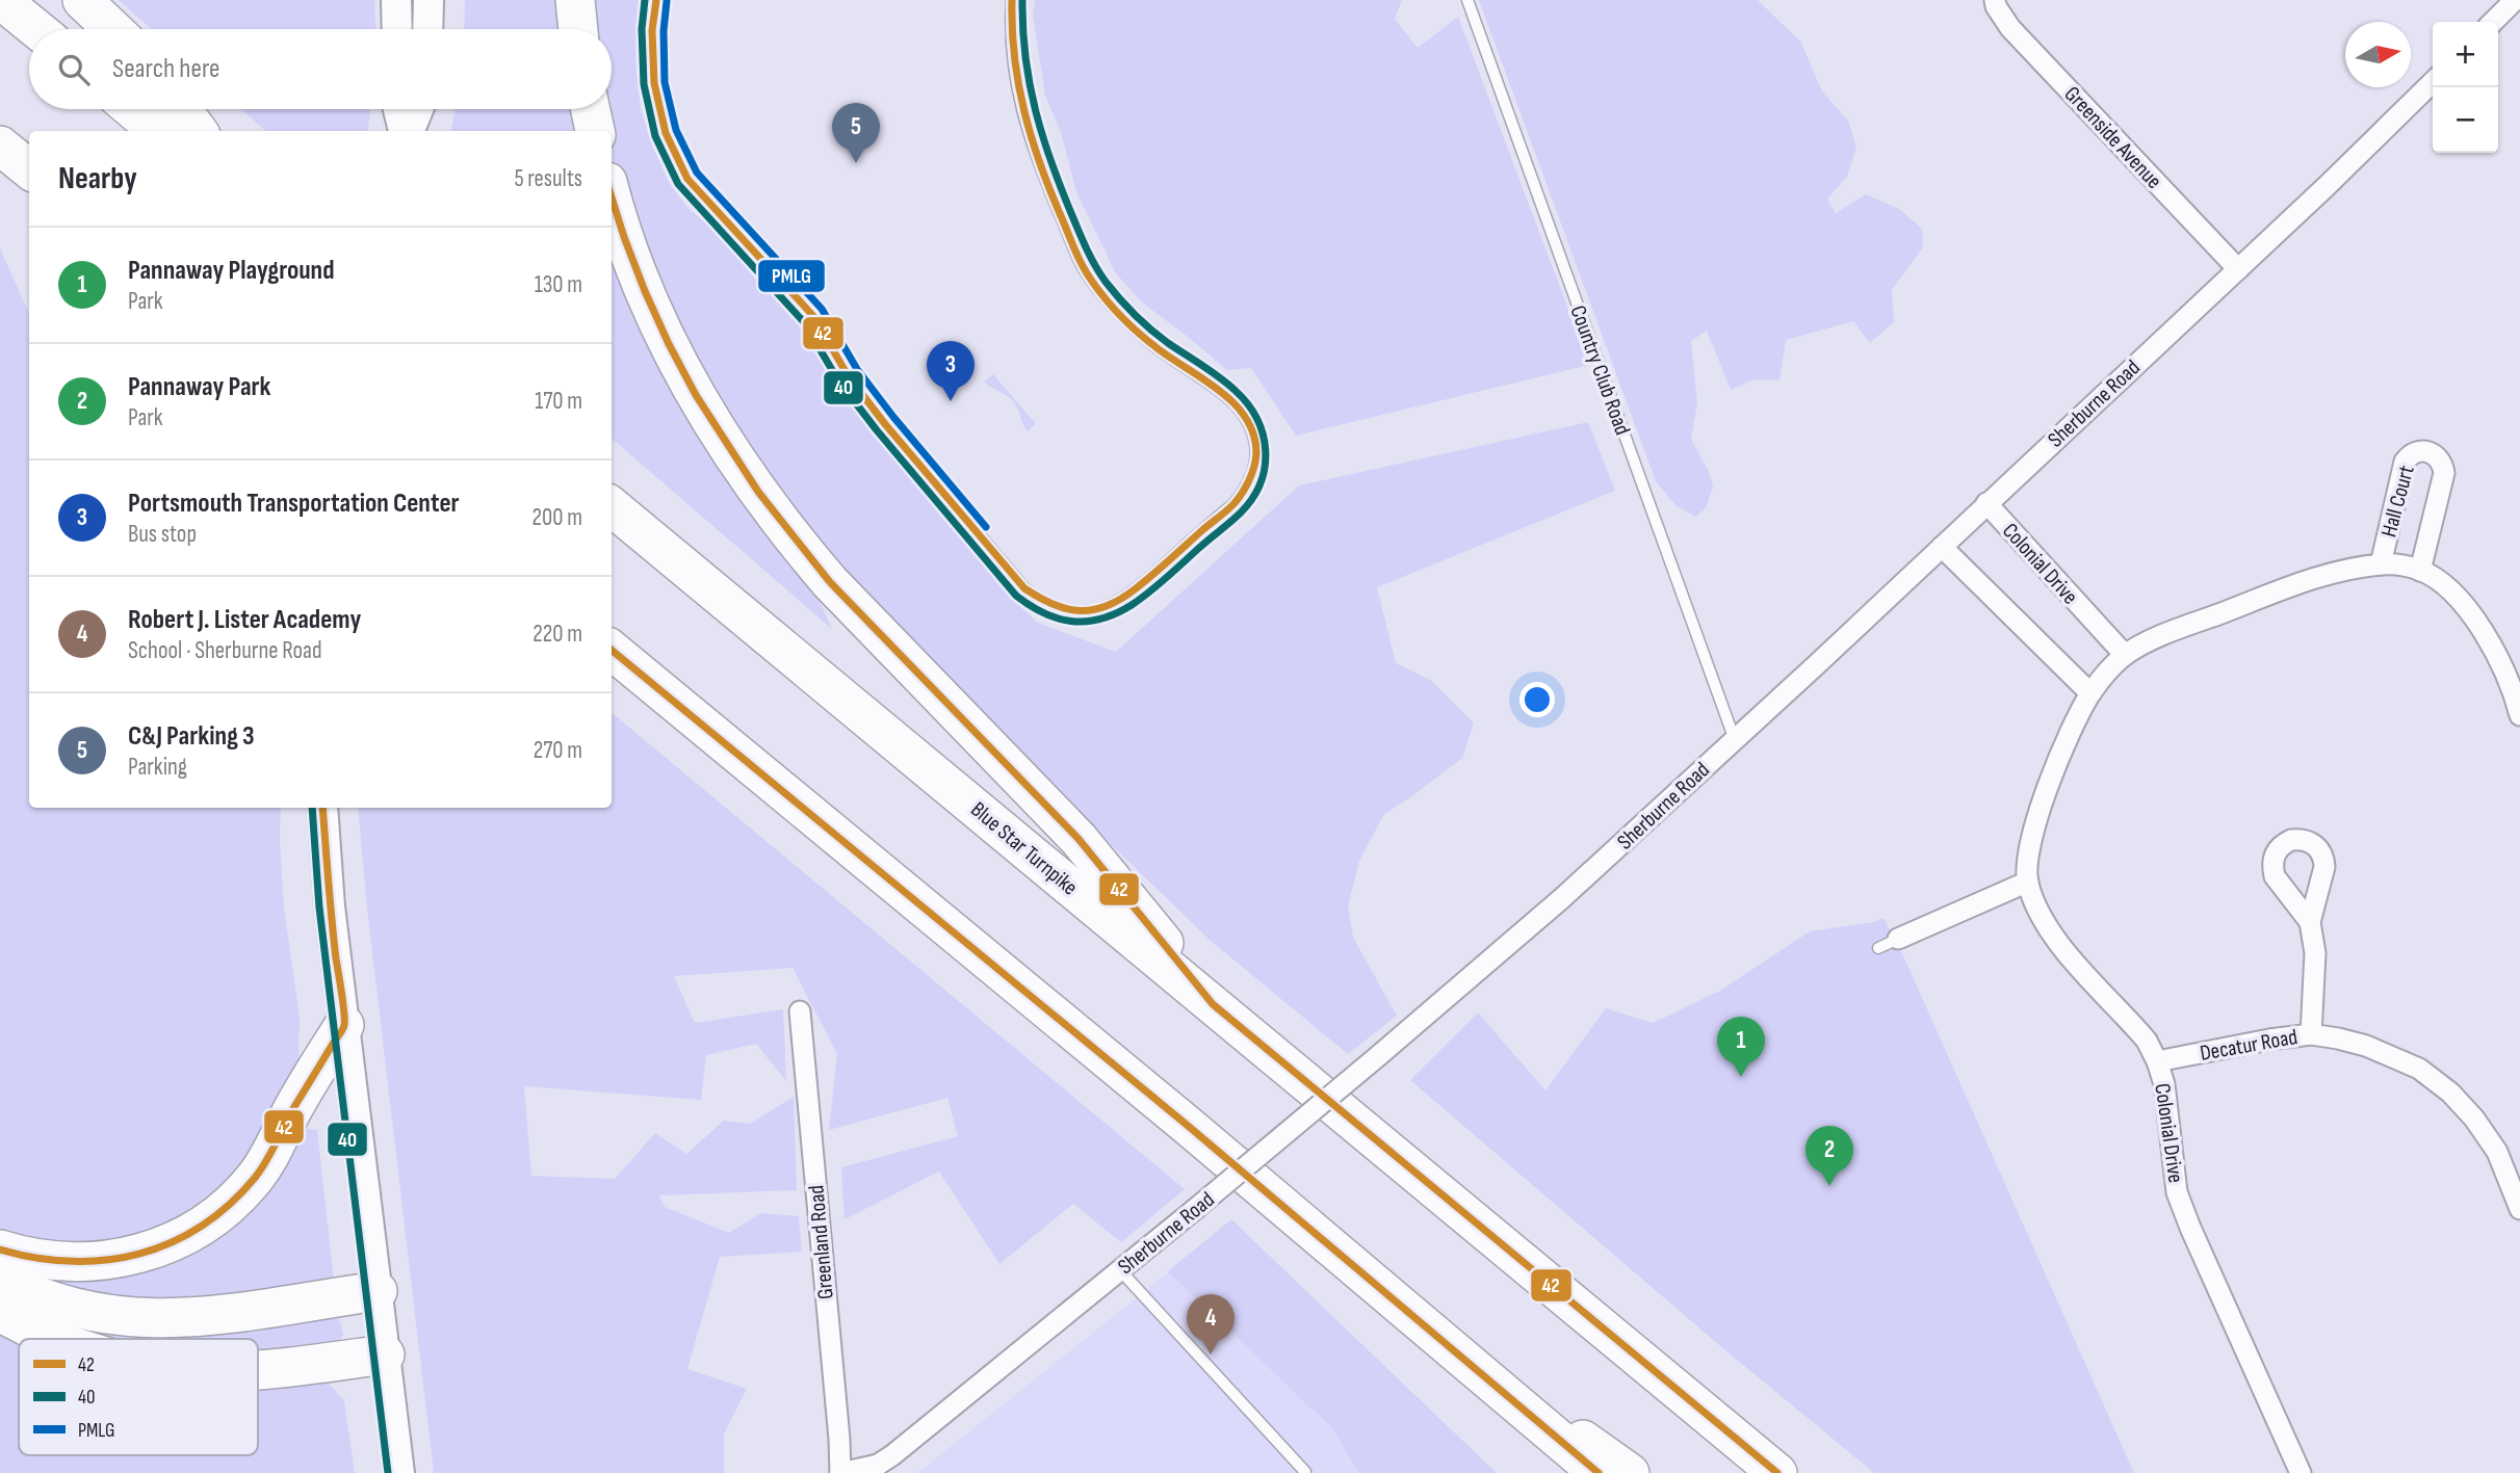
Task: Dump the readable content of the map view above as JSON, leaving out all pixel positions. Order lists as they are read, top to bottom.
{
  "streets": {
    "highway": ["Blue Star Turnpike"],
    "street": [
      "Greenside Avenue",
      "Sherburne Road",
      "Hall Court",
      "Colonial Drive",
      "Decatur Road",
      "Greenland Road"
    ],
    "lane": ["Country Club Road"]
  },
  "crossings": [
    ["Greenside Avenue", "Sherburne Road"],
    ["Country Club Road", "Sherburne Road"],
    ["Sherburne Road", "Colonial Drive"],
    ["Sherburne Road", "Greenland Road"],
    ["Hall Court", "Colonial Drive"],
    ["Colonial Drive", "Decatur Road"]
  ],
  "lines": ["transit line 42", "transit line 40", "transit line PMLG"],
  "legend": ["42", "40", "PMLG"],
  "north": "right",
  "page": {
    "map_buttons": ["+", "−"],
    "search": "Search here",
    "pins": [
      "5",
      "3",
      "1",
      "2",
      "4"
    ],
    "heading": ["Nearby", "5 results"],
    "list": [
      {
        "mark": "1",
        "name": "Pannaway Playground",
        "note": "Park",
        "value": "130 m"
      },
      {
        "mark": "2",
        "name": "Pannaway Park",
        "note": "Park",
        "value": "170 m"
      },
      {
        "mark": "3",
        "name": "Portsmouth Transportation Center",
        "note": "Bus stop",
        "value": "200 m"
      },
      {
        "mark": "4",
        "name": "Robert J. Lister Academy",
        "note": "School · Sherburne Road",
        "value": "220 m"
      },
      {
        "mark": "5",
        "name": "C&J Parking 3",
        "note": "Parking",
        "value": "270 m"
      }
    ]
  }
}
